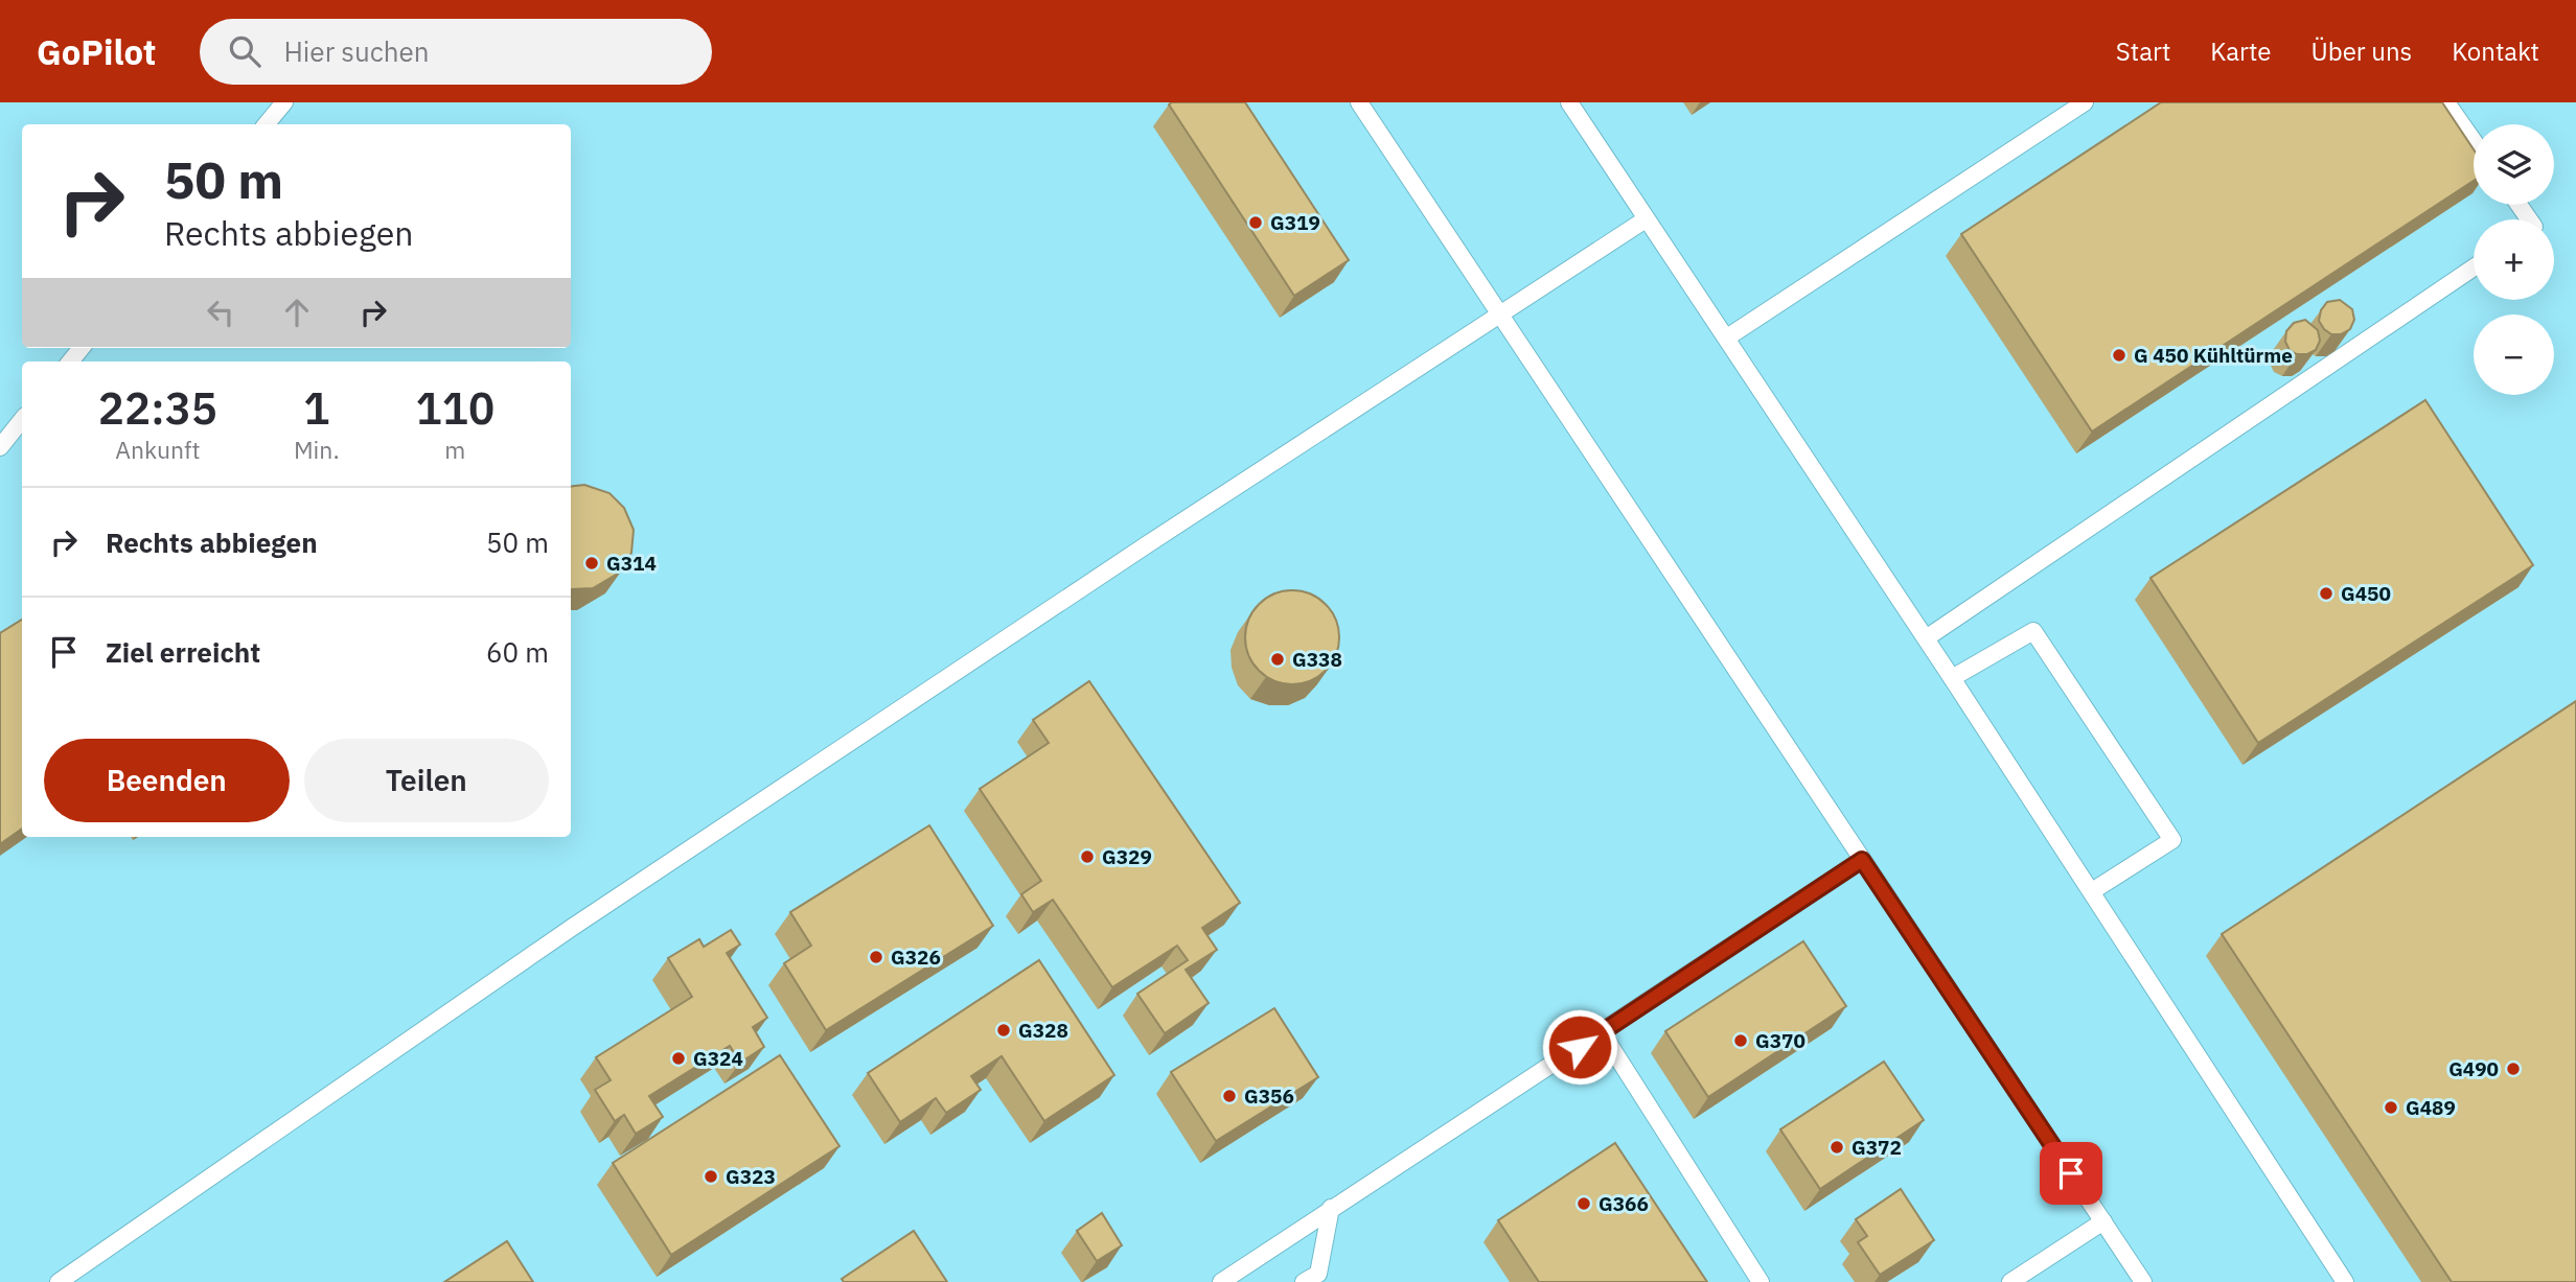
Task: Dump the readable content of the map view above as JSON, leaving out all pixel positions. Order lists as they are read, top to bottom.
{
  "places": [
    "G319",
    "G 450 Kühltürme",
    "G314",
    "G450",
    "G338",
    "G329",
    "G326",
    "G328",
    "G370",
    "G324",
    "G490",
    "G356",
    "G489",
    "G372",
    "G323",
    "G366"
  ],
  "page": {
    "header": "GoPilot",
    "search": "Hier suchen",
    "nav": [
      "Start",
      "Karte",
      "Über uns",
      "Kontakt"
    ],
    "map_buttons": ["+", "−"],
    "turn": ["50 m", "Rechts abbiegen"],
    "eta": [
      "22:35",
      "Ankunft",
      "1",
      "Min.",
      "110",
      "m"
    ],
    "list": [
      {
        "name": "Rechts abbiegen",
        "value": "50 m"
      },
      {
        "name": "Ziel erreicht",
        "value": "60 m"
      }
    ],
    "buttons": ["Beenden", "Teilen"]
  }
}
